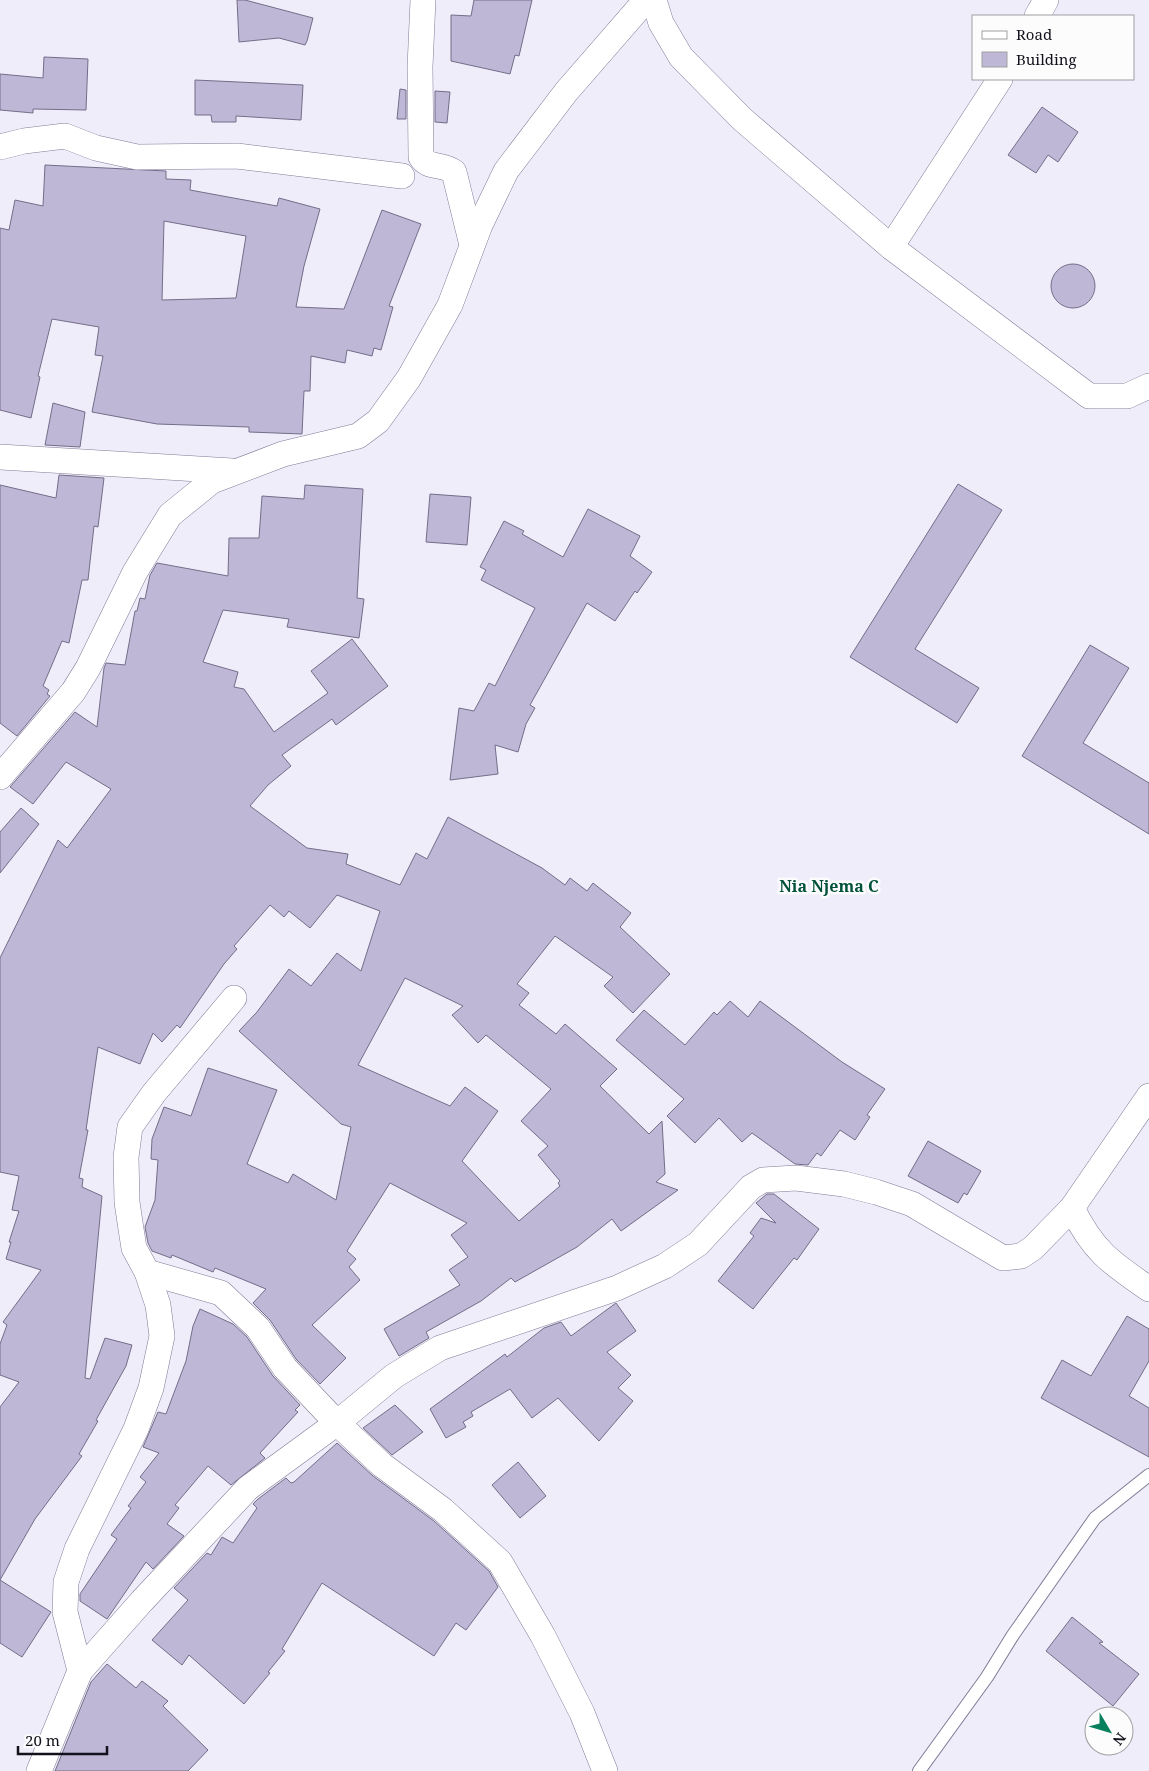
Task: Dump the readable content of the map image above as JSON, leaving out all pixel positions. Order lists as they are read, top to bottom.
{
  "districts": ["Nia Njema C"],
  "legend": ["Road", "Building"],
  "scale_bar": "20 m",
  "north": "bottom right"
}
